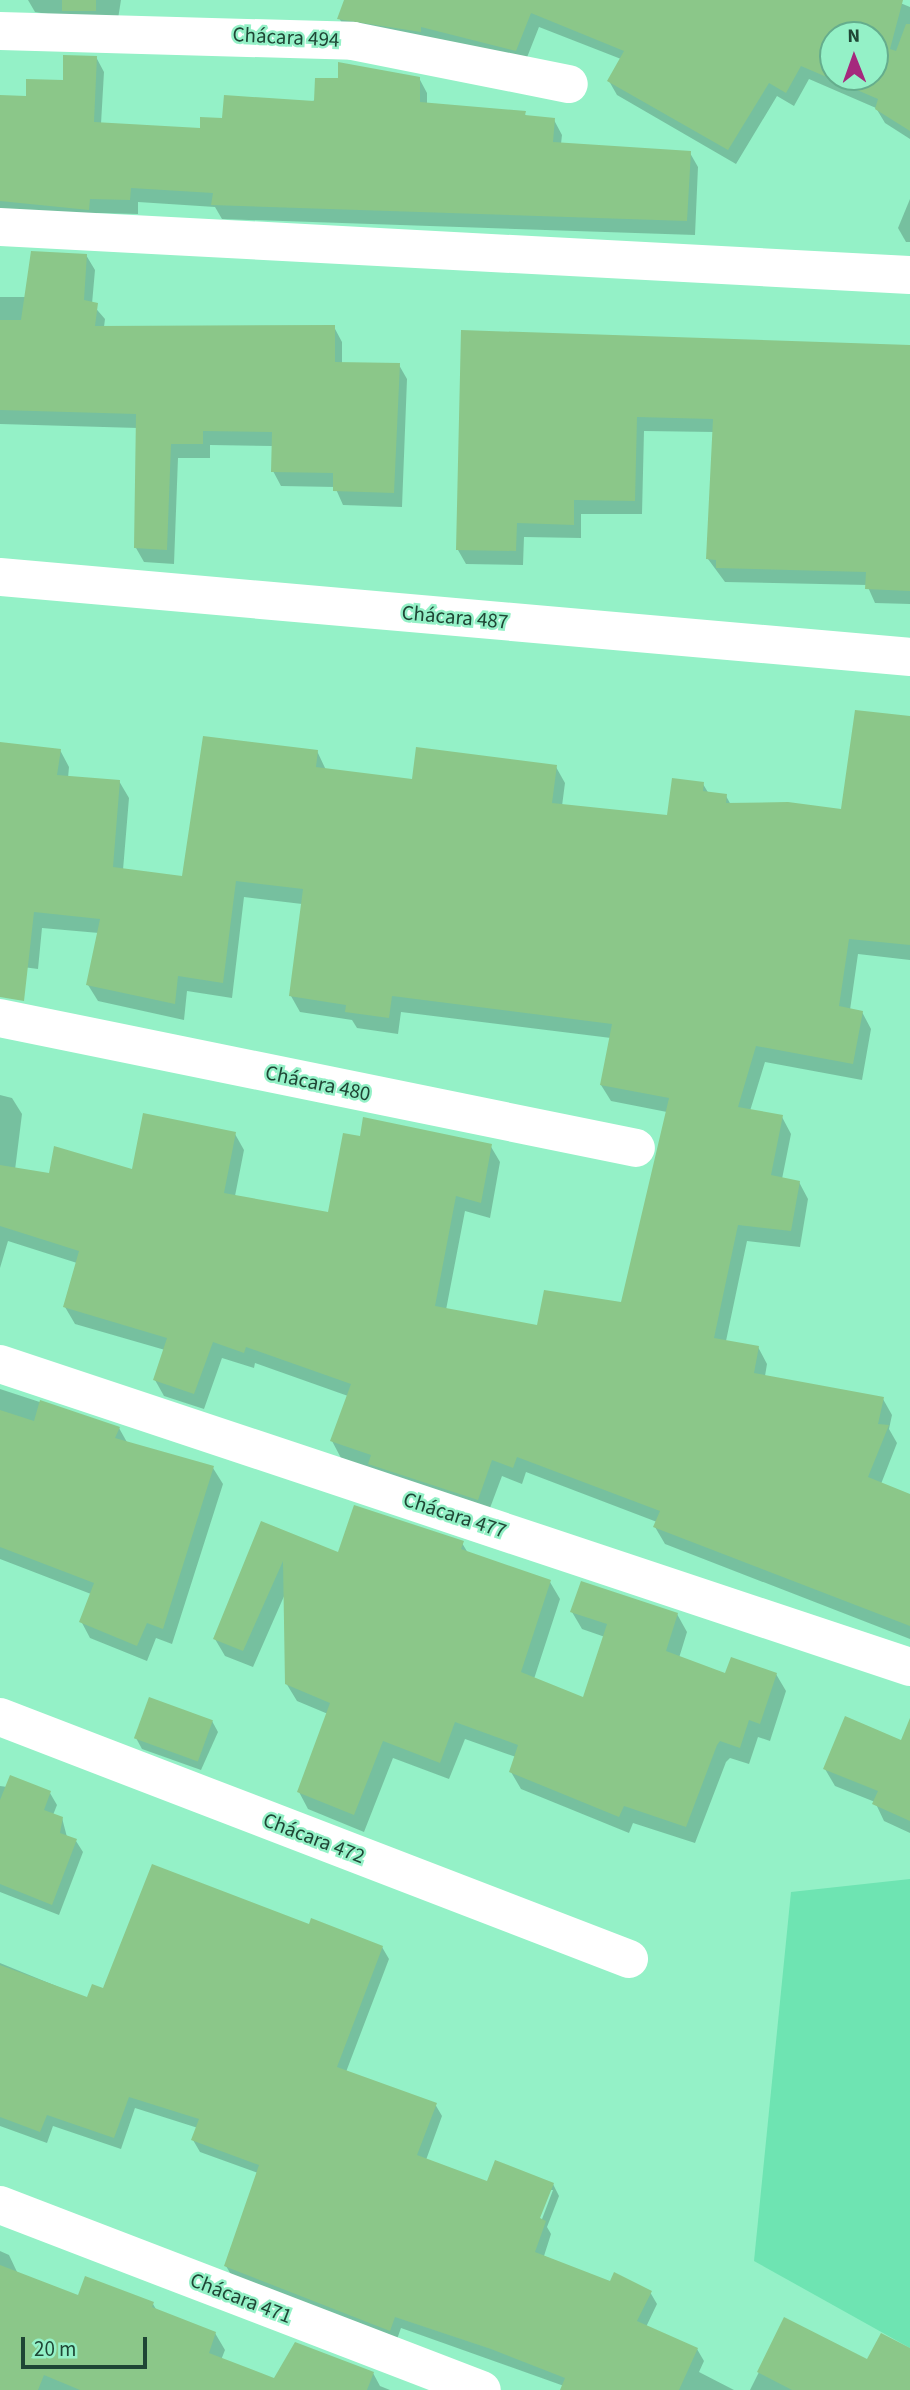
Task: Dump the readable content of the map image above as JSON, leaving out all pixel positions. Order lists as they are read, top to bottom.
{
  "streets": {
    "street": [
      "Chácara 494",
      "Chácara 487",
      "Chácara 480",
      "Chácara 477",
      "Chácara 472",
      "Chácara 471"
    ]
  },
  "scale_bar": "20 m",
  "north": "top"
}
